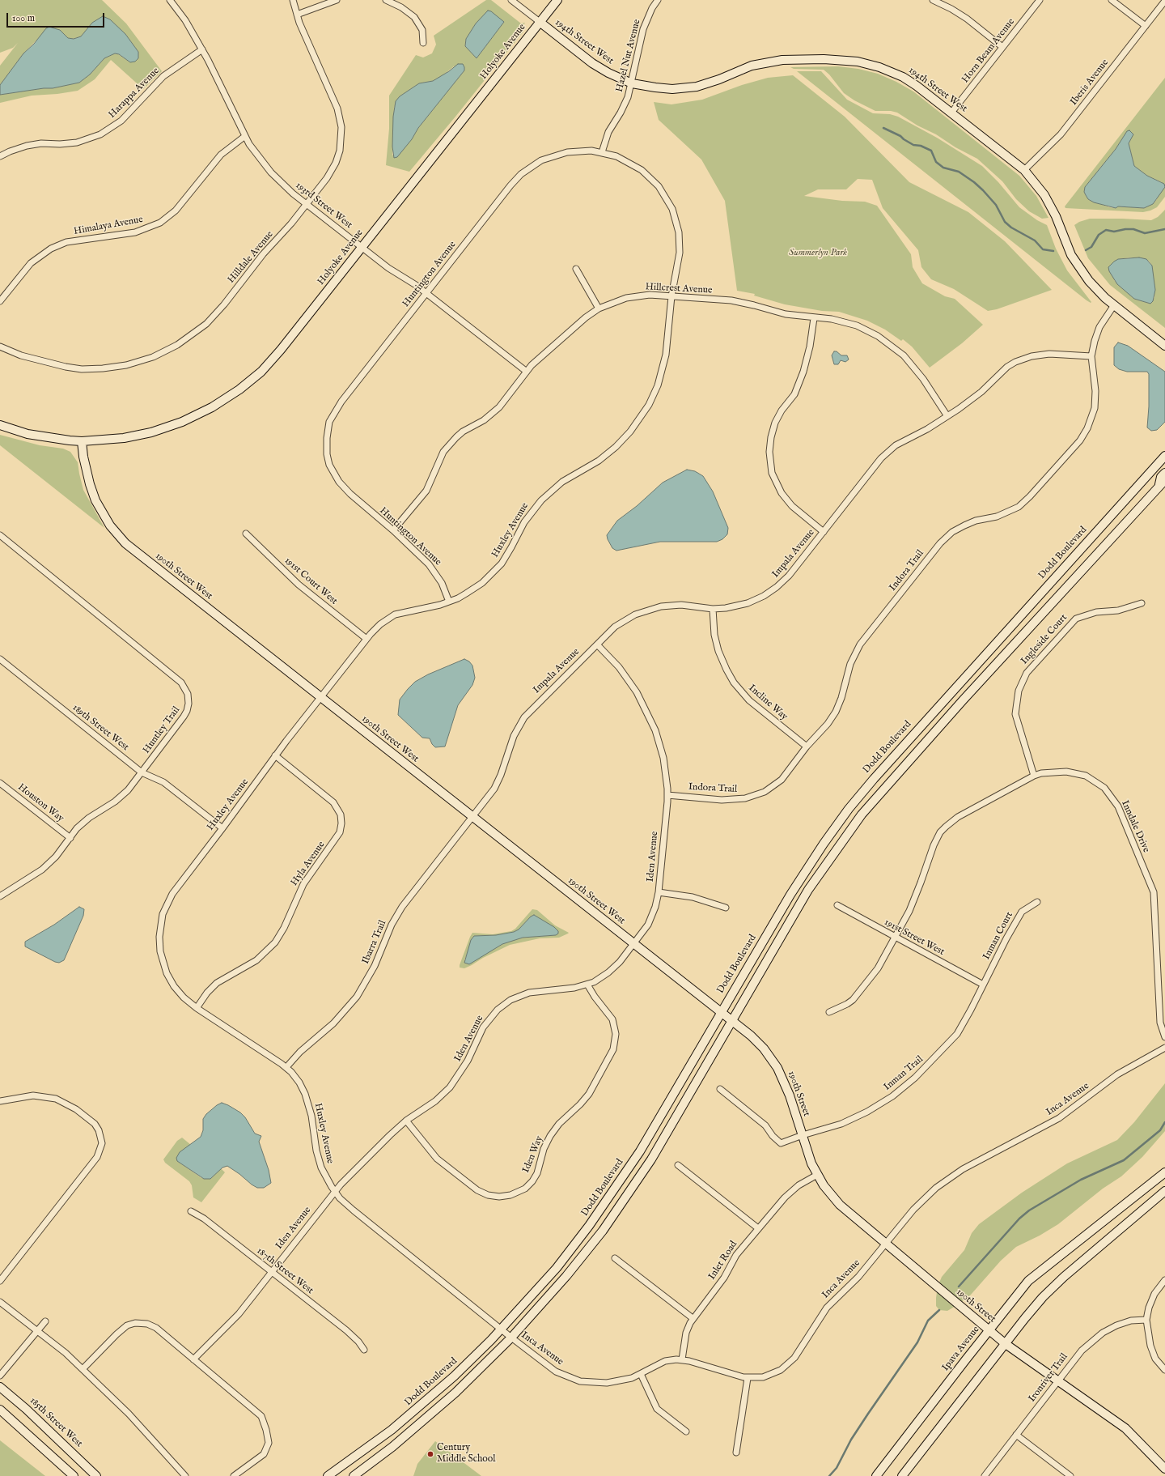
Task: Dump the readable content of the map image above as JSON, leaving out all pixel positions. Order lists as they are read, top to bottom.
{
  "streets": {
    "street": [
      "194th Street West",
      "Horn Beam Avenue",
      "Holyoke Avenue",
      "Hazel Nut Avenue",
      "Iberis Avenue",
      "Harappa Avenue",
      "193rd Street West",
      "Himalaya Avenue",
      "Hilldale Avenue",
      "Huntington Avenue",
      "Hillcrest Avenue",
      "Huxley Avenue",
      "Dodd Boulevard",
      "Impala Avenue",
      "Indora Trail",
      "190th Street West",
      "191st Court West",
      "Ingleside Court",
      "Incline Way",
      "189th Street West",
      "Huntley Trail",
      "Houston Way",
      "Inndale Drive",
      "Iden Avenue",
      "Hyla Avenue",
      "Inman Court",
      "191st Street West",
      "Ibarra Trail",
      "Inman Trail",
      "190th Street",
      "Inca Avenue",
      "Iden Way",
      "Inlet Road",
      "187th Street West",
      "Ipava Avenue",
      "Ironriver Trail",
      "185th Street West"
    ]
  },
  "crossings": [
    ["194th Street West", "Horn Beam Avenue"],
    ["194th Street West", "Holyoke Avenue"],
    ["194th Street West", "Hazel Nut Avenue"],
    ["194th Street West", "Iberis Avenue"],
    ["194th Street West", "Indora Trail"],
    ["Holyoke Avenue", "193rd Street West"],
    ["Holyoke Avenue", "190th Street West"],
    ["Hazel Nut Avenue", "Huntington Avenue"],
    ["Harappa Avenue", "193rd Street West"],
    ["193rd Street West", "Himalaya Avenue"],
    ["193rd Street West", "Hilldale Avenue"],
    ["193rd Street West", "Huntington Avenue"],
    ["193rd Street West", "Hillcrest Avenue"],
    ["Huntington Avenue", "Hillcrest Avenue"],
    ["Huntington Avenue", "Huxley Avenue"],
    ["Hillcrest Avenue", "Huxley Avenue"],
    ["Hillcrest Avenue", "Impala Avenue"],
    ["Huxley Avenue", "Dodd Boulevard"],
    ["Huxley Avenue", "190th Street West"],
    ["Huxley Avenue", "191st Court West"],
    ["Huxley Avenue", "189th Street West"],
    ["Huxley Avenue", "Iden Avenue"],
    ["Huxley Avenue", "Hyla Avenue"],
    ["Huxley Avenue", "Ibarra Trail"],
    ["Huxley Avenue", "Inca Avenue"],
    ["Dodd Boulevard", "190th Street West"],
    ["Impala Avenue", "Indora Trail"],
    ["Impala Avenue", "190th Street West"],
    ["Impala Avenue", "Incline Way"],
    ["Impala Avenue", "Iden Avenue"],
    ["Impala Avenue", "Ibarra Trail"],
    ["Indora Trail", "Incline Way"],
    ["Indora Trail", "Iden Avenue"],
    ["190th Street West", "Iden Avenue"],
    ["190th Street West", "Ibarra Trail"],
    ["190th Street West", "190th Street"],
    ["Ingleside Court", "Inndale Drive"],
    ["189th Street West", "Huntley Trail"],
    ["Huntley Trail", "Houston Way"],
    ["Inndale Drive", "191st Street West"],
    ["Iden Avenue", "Iden Way"],
    ["Iden Avenue", "187th Street West"],
    ["Inman Court", "191st Street West"],
    ["Inman Court", "Inman Trail"],
    ["191st Street West", "Inman Trail"],
    ["Inman Trail", "190th Street"],
    ["190th Street", "Inca Avenue"],
    ["190th Street", "Inlet Road"],
    ["190th Street", "Ipava Avenue"],
    ["190th Street", "Ironriver Trail"],
    ["Inca Avenue", "Inlet Road"]
  ],
  "parks": ["Summerlyn Park"],
  "places": ["Century Middle School"],
  "scale_bar": "100 m"
}
